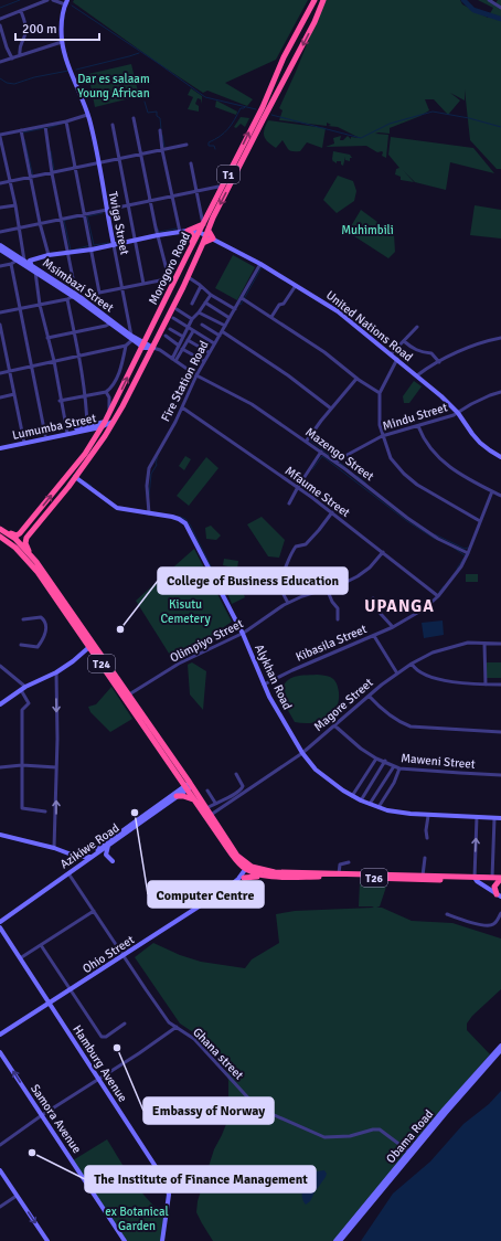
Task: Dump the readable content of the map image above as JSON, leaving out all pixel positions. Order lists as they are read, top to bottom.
{
  "streets": {
    "highway": [
      "T1",
      "Morogoro Road",
      "T24",
      "T26"
    ],
    "street": [
      "Twiga Street",
      "Msimbazi Street",
      "United Nations Road",
      "Fire Station Road",
      "Mindu Street",
      "Lumumba Street",
      "Mazengo Street",
      "Mfaume Street",
      "Olimpiyo Street",
      "Kibasila Street",
      "Alykhan Road",
      "Magore Street",
      "Maweni Street",
      "Azikiwe Road",
      "Ohio Street",
      "Ghana street",
      "Hamburg Avenue",
      "Samora Avenue",
      "Obama Road"
    ]
  },
  "crossings": [
    ["Twiga Street", "Msimbazi Street"],
    ["Twiga Street", "United Nations Road"],
    ["Morogoro Road", "Msimbazi Street"],
    ["Morogoro Road", "United Nations Road"],
    ["Morogoro Road", "Lumumba Street"],
    ["Morogoro Road", "Mazengo Street"],
    ["Morogoro Road", "T24"],
    ["Morogoro Road", "Alykhan Road"],
    ["Msimbazi Street", "United Nations Road"],
    ["United Nations Road", "Fire Station Road"],
    ["United Nations Road", "Mindu Street"],
    ["Fire Station Road", "Mazengo Street"],
    ["Fire Station Road", "Mfaume Street"],
    ["Fire Station Road", "Alykhan Road"],
    ["Mindu Street", "Mazengo Street"],
    ["Mazengo Street", "Kibasila Street"],
    ["Mfaume Street", "Olimpiyo Street"],
    ["Mfaume Street", "Kibasila Street"],
    ["Olimpiyo Street", "T24"],
    ["Olimpiyo Street", "Alykhan Road"],
    ["Kibasila Street", "Alykhan Road"],
    ["T24", "Magore Street"],
    ["T24", "Azikiwe Road"],
    ["T24", "T26"],
    ["T24", "Ohio Street"],
    ["Alykhan Road", "Magore Street"],
    ["Magore Street", "Maweni Street"],
    ["Azikiwe Road", "Ghana street"],
    ["T26", "Ohio Street"],
    ["Ohio Street", "Ghana street"],
    ["Ohio Street", "Hamburg Avenue"],
    ["Ghana street", "Obama Road"]
  ],
  "districts": ["UPANGA"],
  "parks": [
    "Dar es salaam Young African",
    "Muhimbili",
    "Kisutu Cemetery",
    "ex Botanical Garden"
  ],
  "places": [
    "College of Business Education",
    "Computer Centre",
    "Embassy of Norway",
    "The Institute of Finance Management"
  ],
  "scale_bar": "200 m"
}
